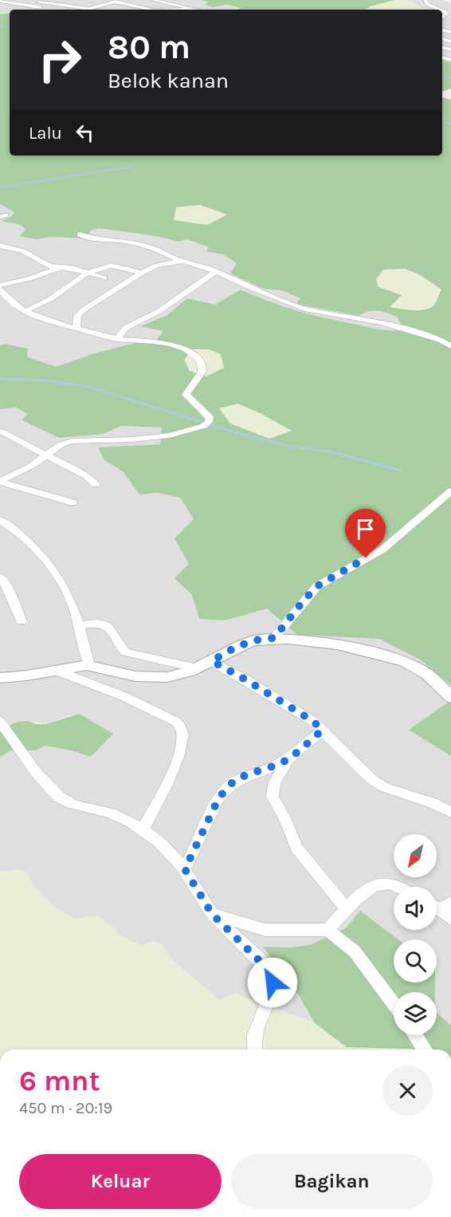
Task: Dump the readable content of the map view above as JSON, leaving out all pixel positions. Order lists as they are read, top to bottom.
{
  "north": "bottom left",
  "page": {
    "turn": ["80 m", "Belok kanan"],
    "then": "Lalu",
    "heading": ["6 mnt", "450 m · 20:19"],
    "buttons": ["Keluar", "Bagikan"]
  }
}
